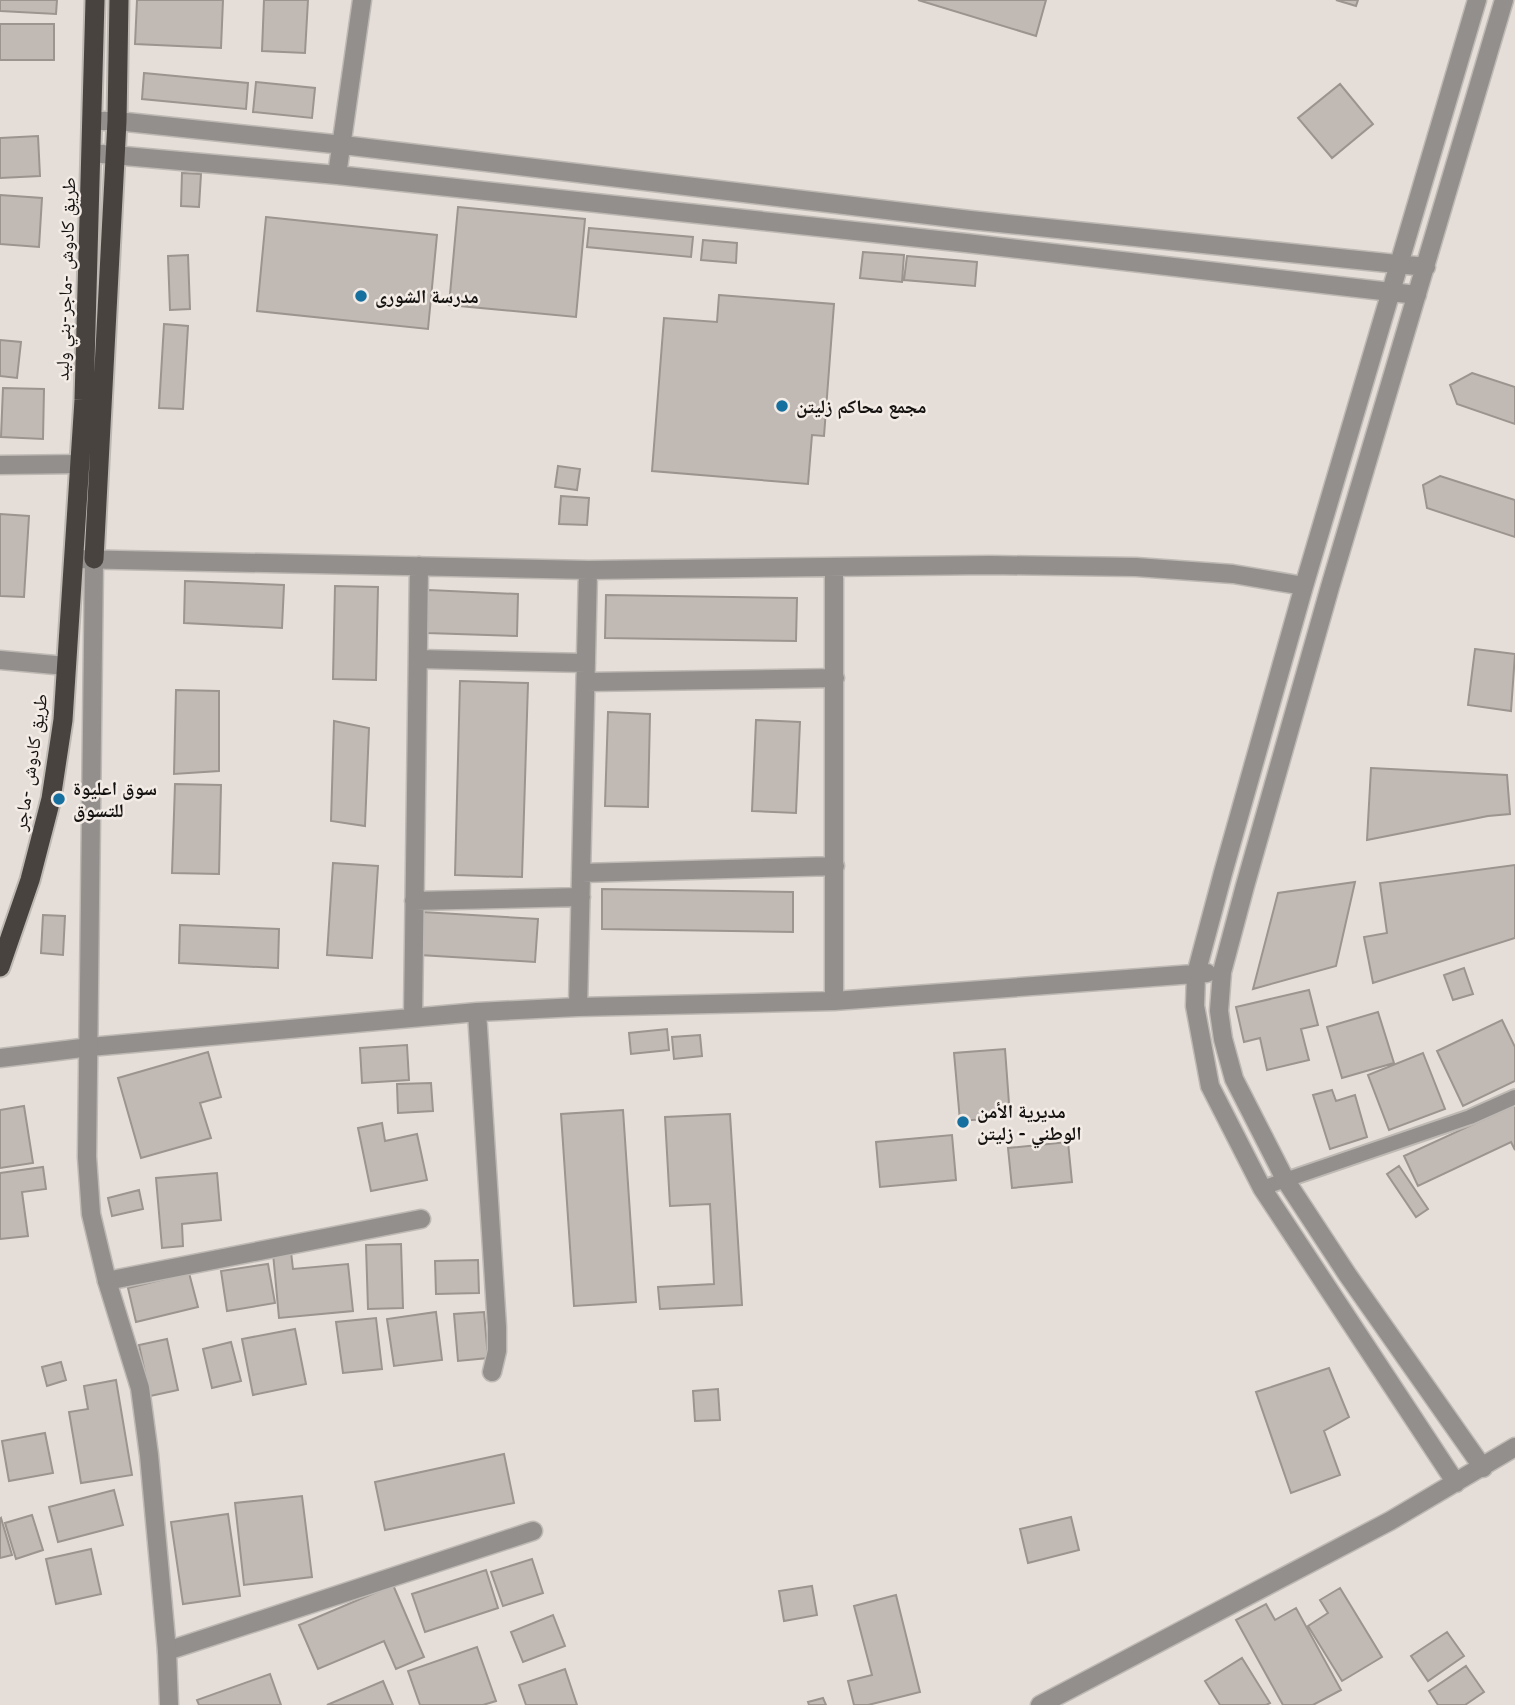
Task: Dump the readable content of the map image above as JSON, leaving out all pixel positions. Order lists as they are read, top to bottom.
{
  "streets": {
    "highway": ["طريق كادوش -ماجر-بني وليد", "طريق كادوش -ماجر"]
  },
  "crossings": [
    ["طريق كادوش -ماجر-بني وليد", "طريق كادوش -ماجر"]
  ],
  "places": [
    "مدرسة الشورى",
    "مجمع محاكم زليتن",
    "سوق اعليوة للتسوق",
    "مديرية الأمن الوطني - زليتن"
  ]
}
